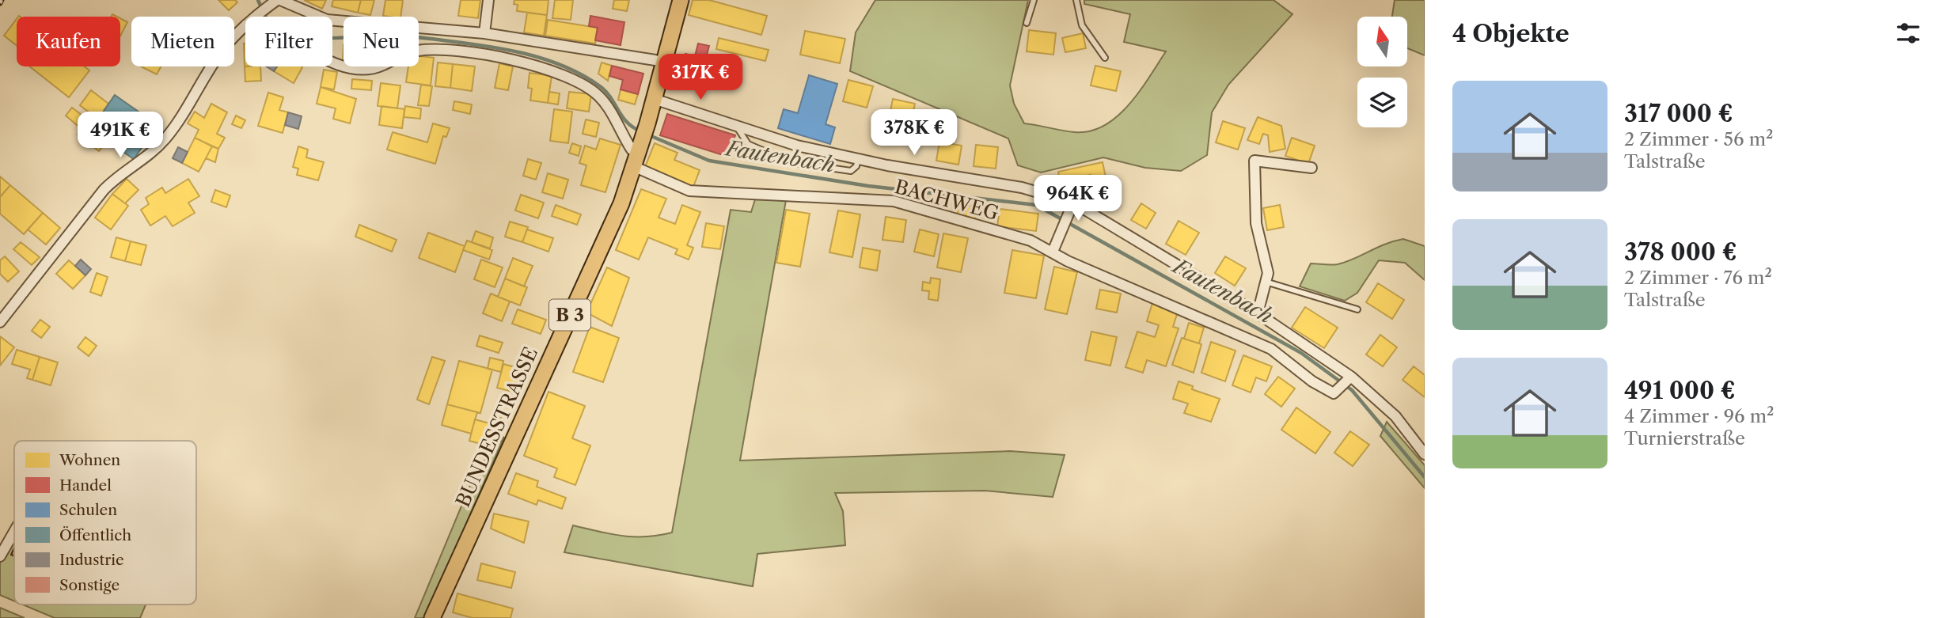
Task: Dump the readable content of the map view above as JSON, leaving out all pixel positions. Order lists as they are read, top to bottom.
{
  "streets": {
    "main road": ["B 3", "BUNDESSTRASSE"],
    "street": ["BACHWEG"]
  },
  "crossings": [
    ["BACHWEG", "BUNDESSTRASSE"]
  ],
  "water": ["Fautenbach"],
  "legend": [
    "Wohnen",
    "Handel",
    "Schulen",
    "Öffentlich",
    "Industrie",
    "Sonstige"
  ],
  "north": "top",
  "page": {
    "heading": "4 Objekte",
    "chip": [
      "Kaufen",
      "Mieten",
      "Filter",
      "Neu"
    ],
    "price": [
      "317K €",
      "378K €",
      "491K €",
      "964K €"
    ],
    "list": [
      {
        "name": "317 000 €",
        "note": "2 Zimmer · 56 m² · Talstraße"
      },
      {
        "name": "378 000 €",
        "note": "2 Zimmer · 76 m² · Talstraße"
      },
      {
        "name": "491 000 €",
        "note": "4 Zimmer · 96 m² · Turnierstraße"
      }
    ]
  }
}
